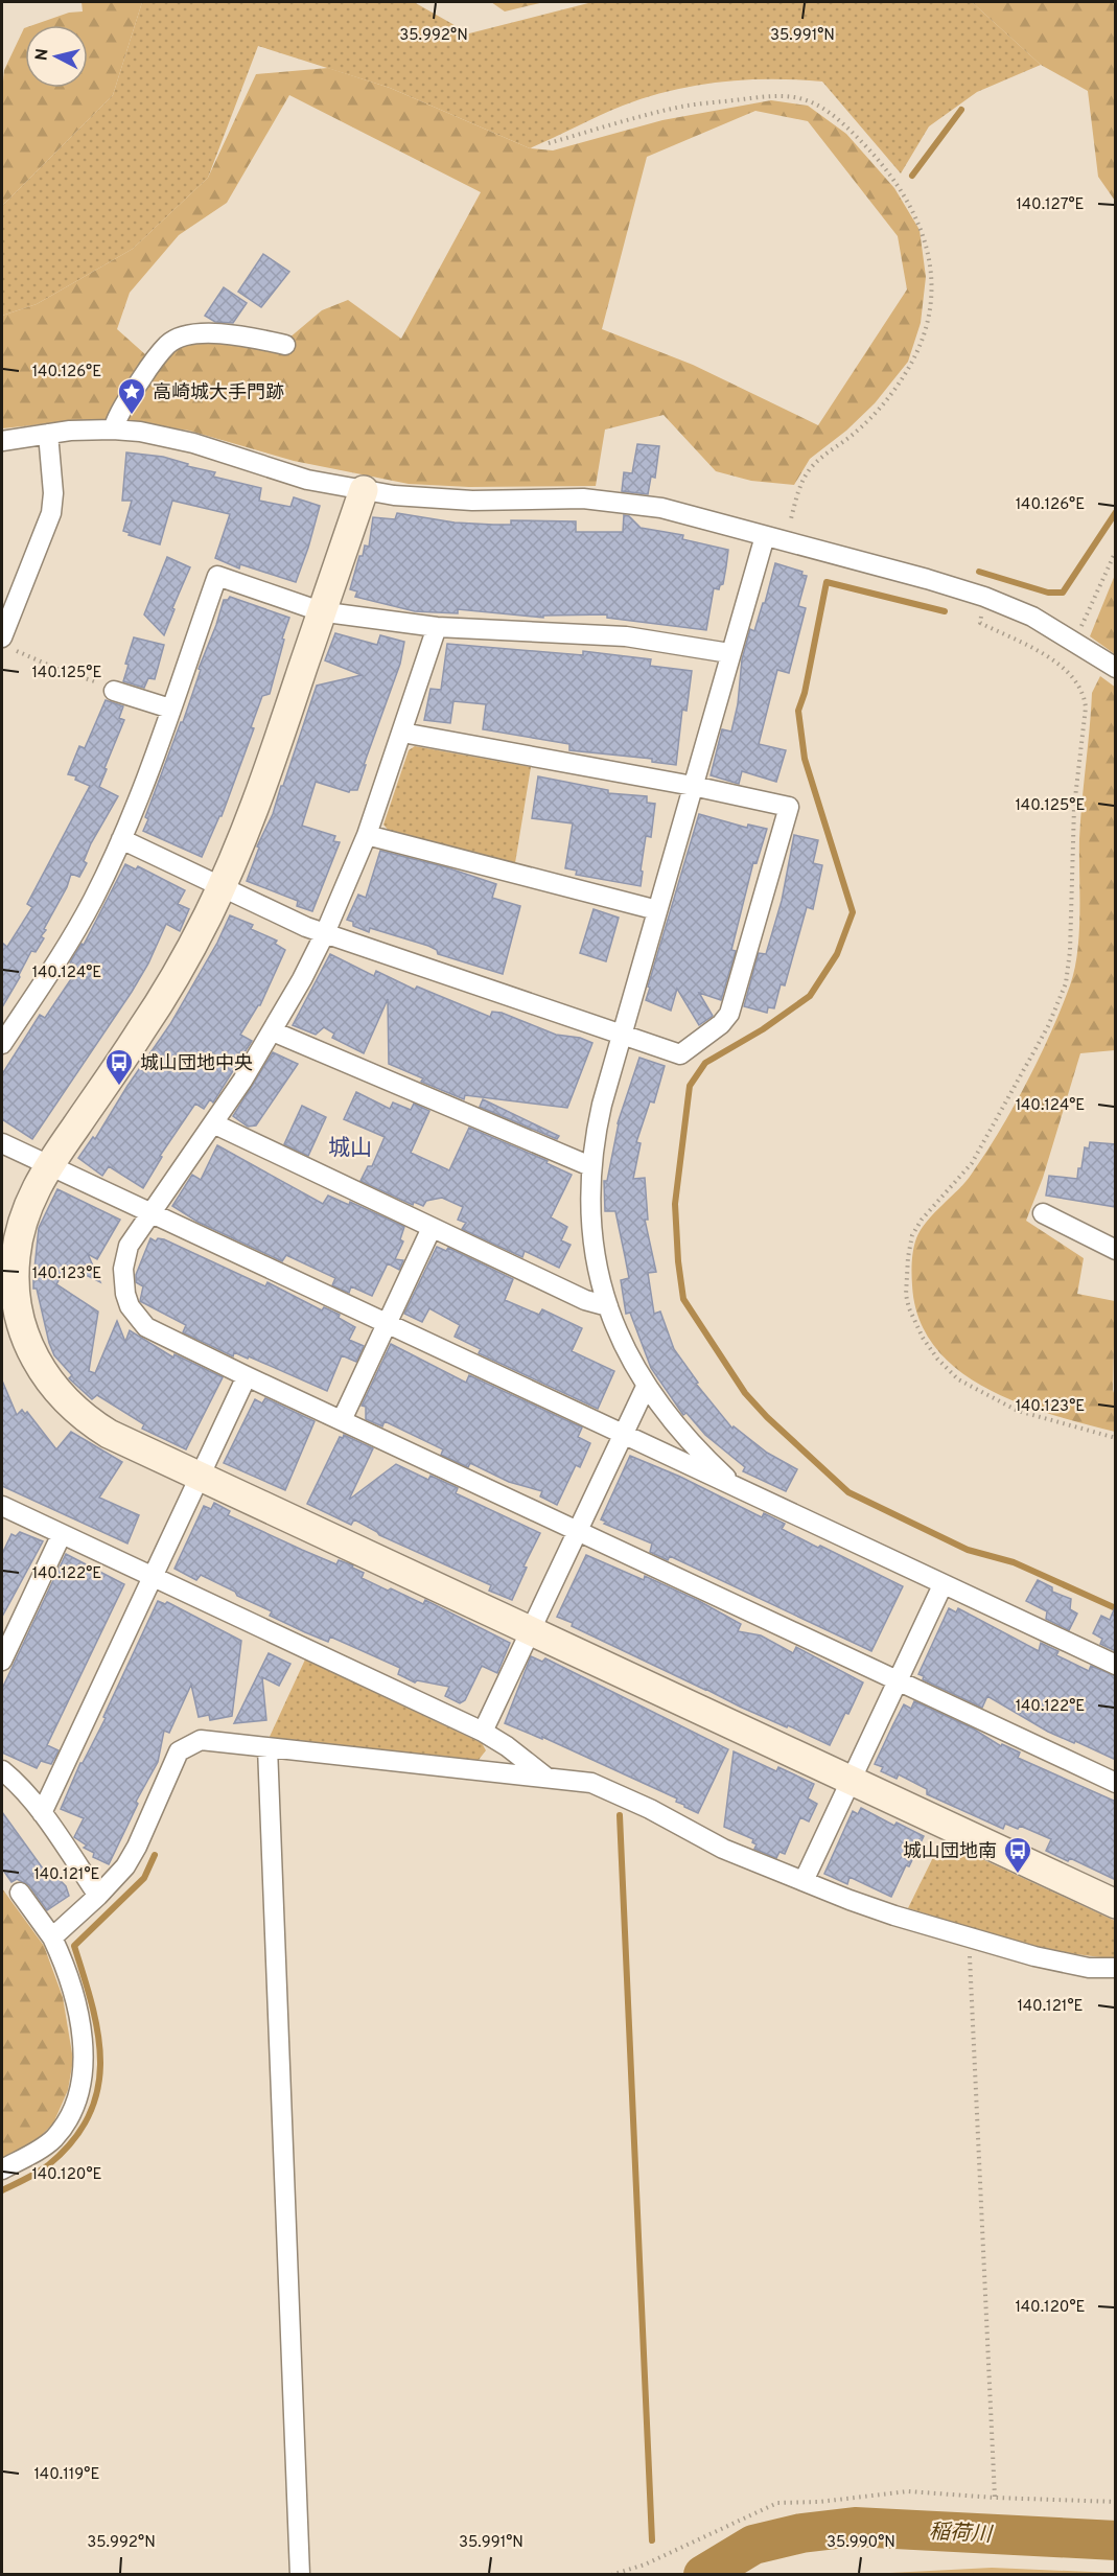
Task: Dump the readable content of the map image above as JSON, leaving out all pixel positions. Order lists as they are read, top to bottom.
{
  "districts": ["城山"],
  "water": ["稲荷川"],
  "places": {
    "place": ["高崎城大手門跡"],
    "bus stop": ["城山団地中央", "城山団地南"]
  },
  "north": "left",
  "coordinates": [
    "35.992°N",
    "35.991°N",
    "140.127°E",
    "140.126°E",
    "140.125°E",
    "140.124°E",
    "140.123°E",
    "140.122°E",
    "140.121°E",
    "140.120°E",
    "140.119°E",
    "35.990°N"
  ]
}
